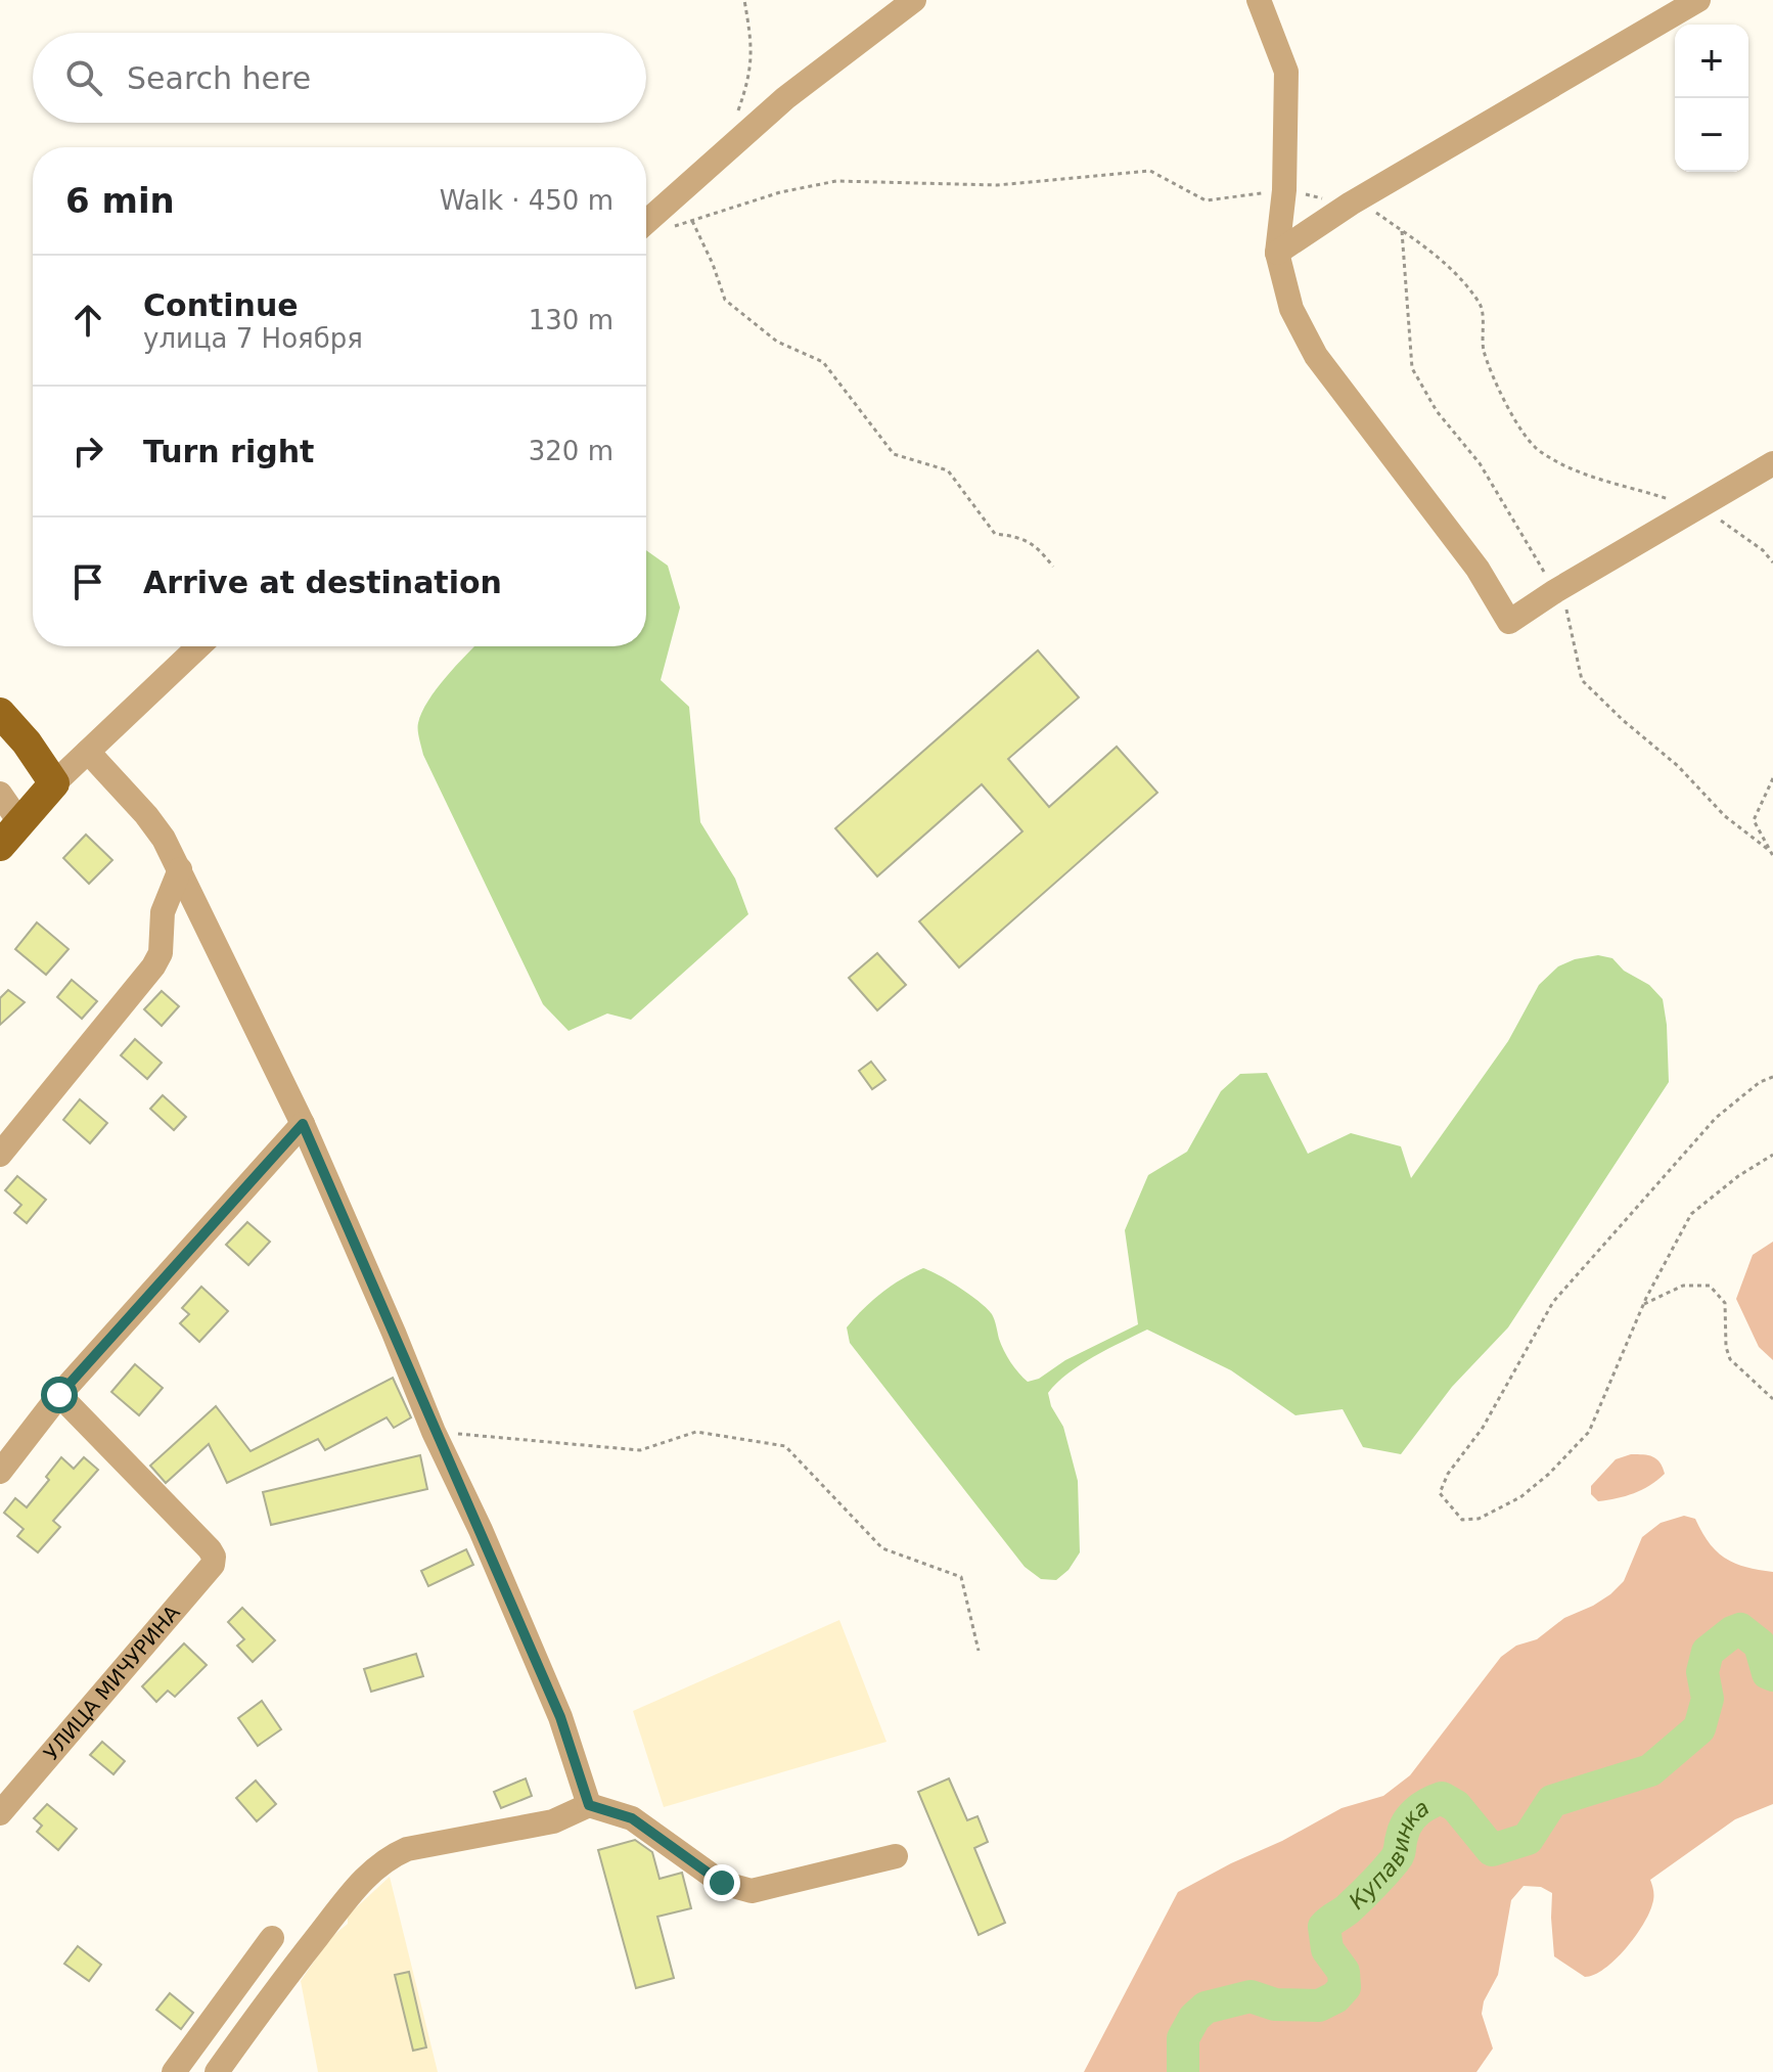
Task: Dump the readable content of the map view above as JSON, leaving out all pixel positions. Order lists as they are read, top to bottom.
{
  "streets": {
    "street": ["УЛИЦА МИЧУРИНА"]
  },
  "water": ["Купавинка"],
  "page": {
    "map_buttons": ["+", "−"],
    "search": "Search here",
    "heading": ["6 min", "Walk · 450 m"],
    "list": [
      ["Continue", "улица 7 Ноября", "130 m"],
      ["Turn right", "320 m"],
      "Arrive at destination"
    ]
  }
}
